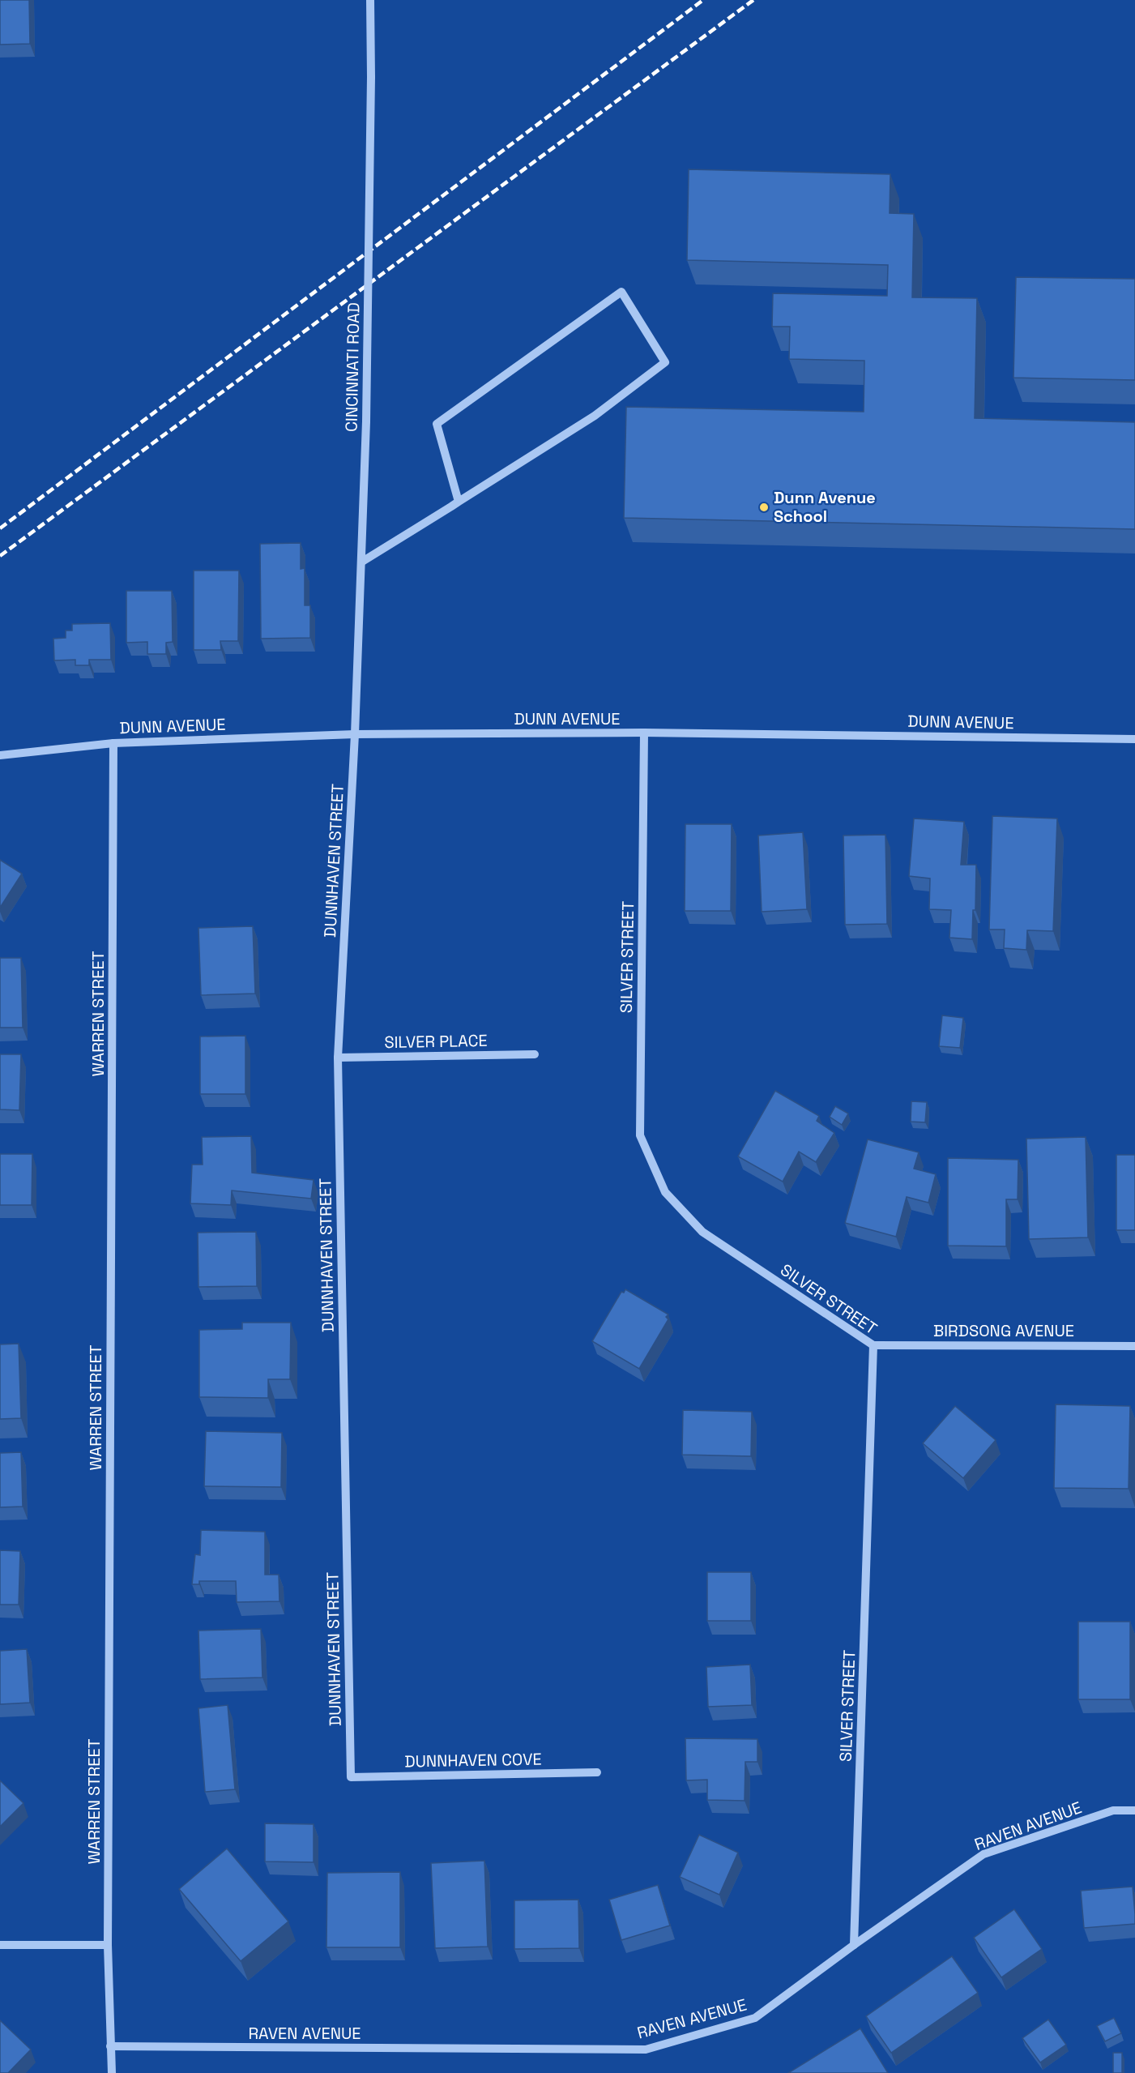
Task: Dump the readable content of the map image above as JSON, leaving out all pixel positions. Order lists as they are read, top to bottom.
{
  "streets": {
    "street": [
      "CINCINNATI ROAD",
      "DUNN AVENUE",
      "DUNNHAVEN STREET",
      "SILVER STREET",
      "WARREN STREET",
      "SILVER PLACE",
      "BIRDSONG AVENUE",
      "DUNNHAVEN COVE",
      "RAVEN AVENUE"
    ]
  },
  "crossings": [
    ["CINCINNATI ROAD", "DUNN AVENUE"],
    ["CINCINNATI ROAD", "DUNNHAVEN STREET"],
    ["DUNN AVENUE", "DUNNHAVEN STREET"],
    ["DUNN AVENUE", "SILVER STREET"],
    ["DUNN AVENUE", "WARREN STREET"],
    ["DUNNHAVEN STREET", "SILVER PLACE"],
    ["DUNNHAVEN STREET", "DUNNHAVEN COVE"],
    ["SILVER STREET", "BIRDSONG AVENUE"],
    ["SILVER STREET", "RAVEN AVENUE"],
    ["WARREN STREET", "RAVEN AVENUE"]
  ],
  "places": ["Dunn Avenue School"]
}
